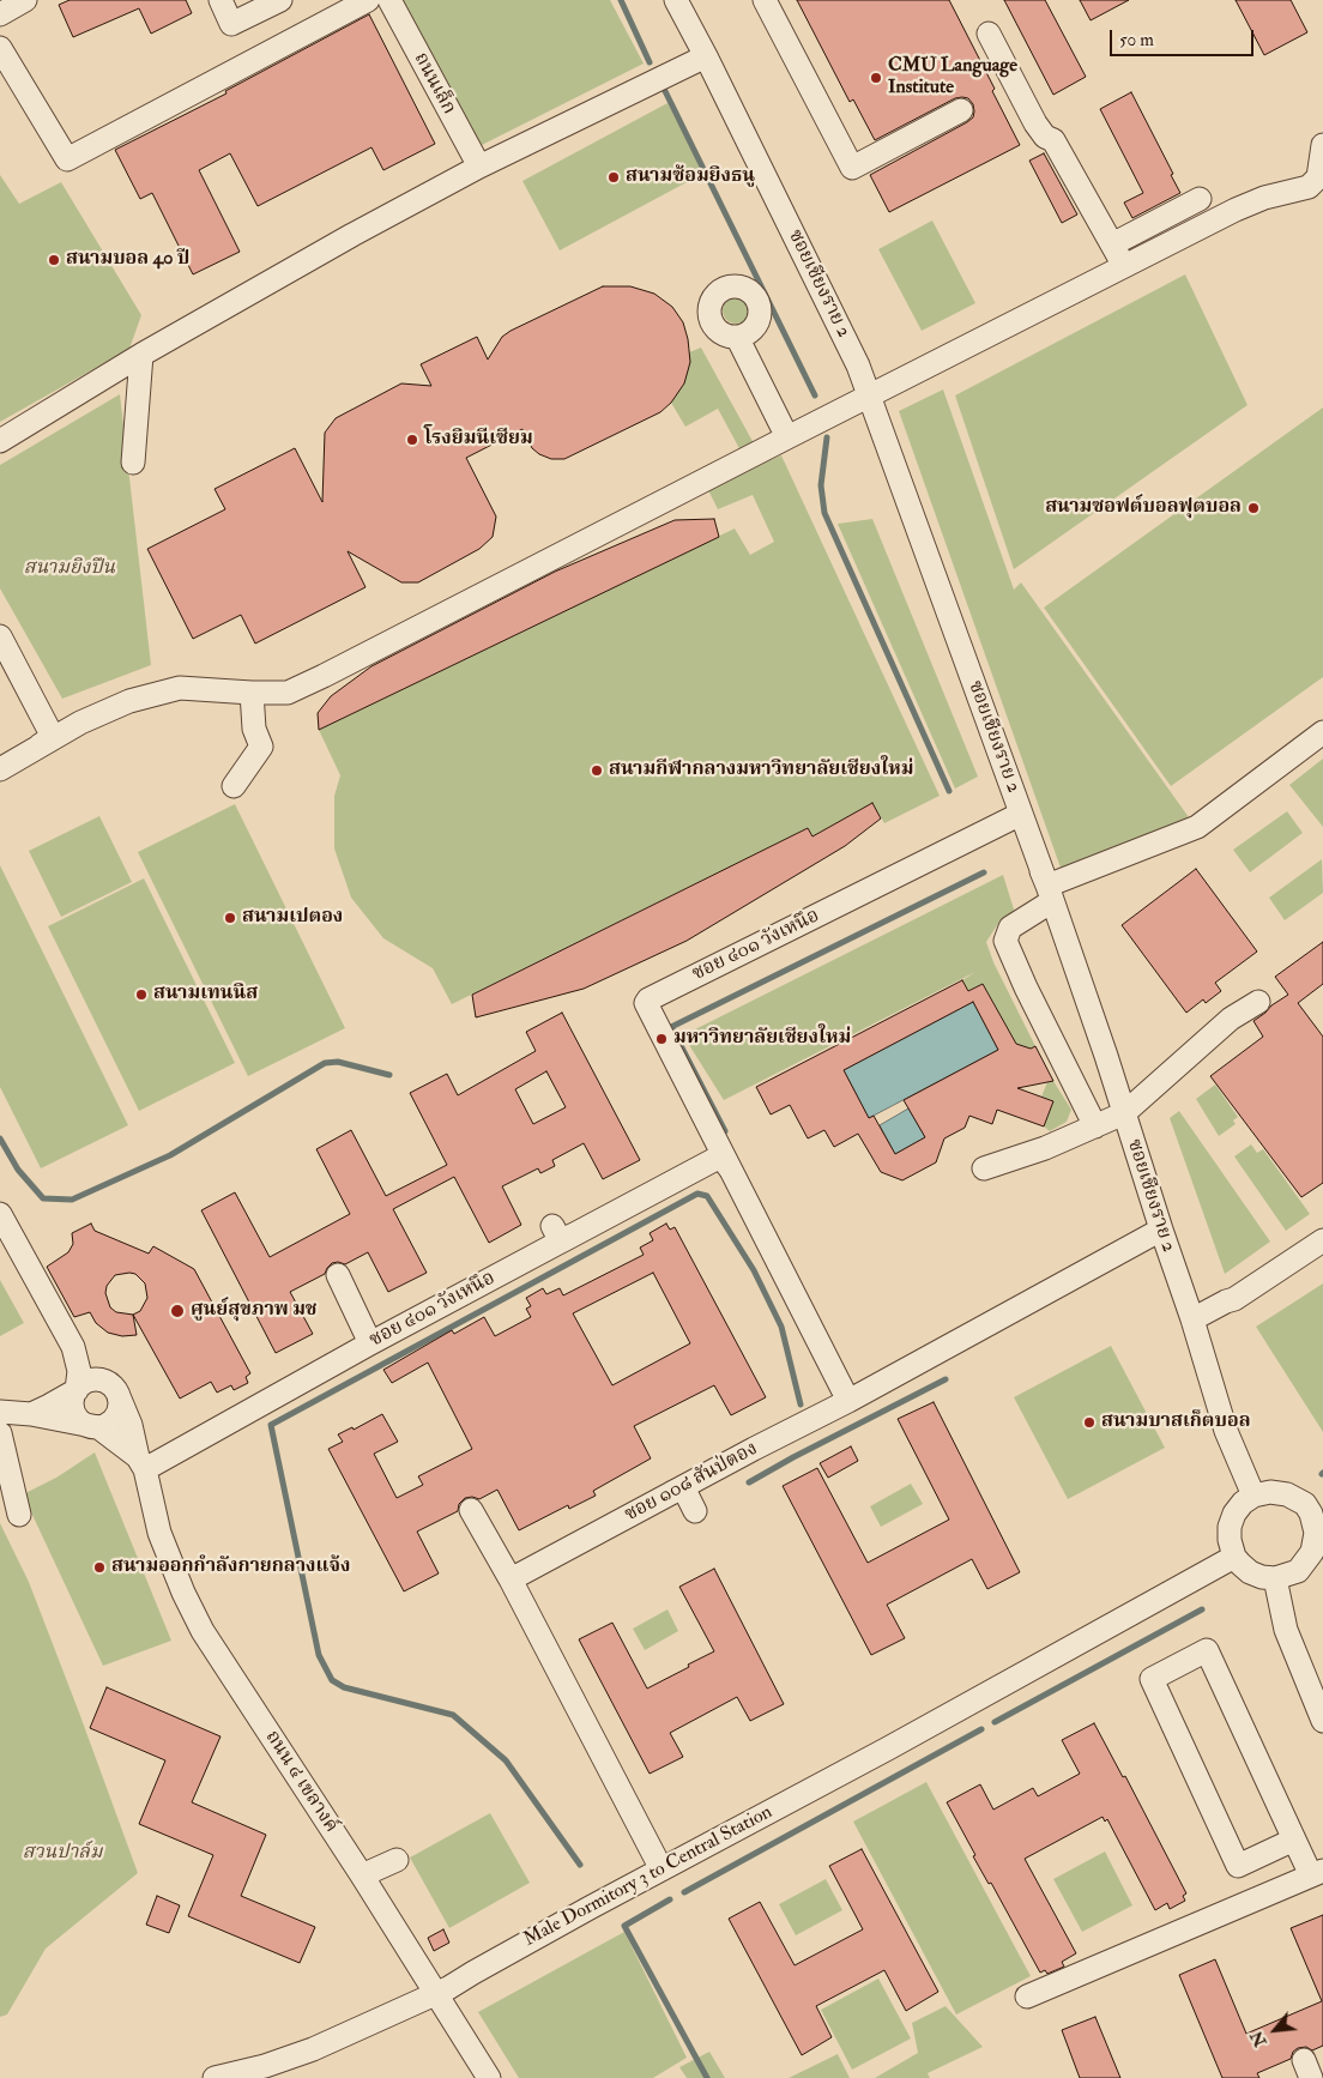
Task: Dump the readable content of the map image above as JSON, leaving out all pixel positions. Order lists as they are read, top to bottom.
{
  "streets": {
    "street": [
      "ถนนเล็ก",
      "ซอยเชียงราย 2",
      "ซอย ๔๐๑ วังเหนึอ",
      "ถนน ๔ เขลางค์",
      "Male Dormitory 3 to Central Station"
    ]
  },
  "crossings": [
    ["ซอยเชียงราย 2", "ซอย ๔๐๑ วังเหนึอ"],
    ["ซอยเชียงราย 2", "Male Dormitory 3 to Central Station"],
    ["ซอย ๔๐๑ วังเหนึอ", "ถนน ๔ เขลางค์"]
  ],
  "parks": ["สนามยิงปืน", "สวนปาล์ม"],
  "places": [
    "CMU Language Institute",
    "สนามซ้อมยิงธนู",
    "สนามบอล 40 ปี",
    "โรงยิมนีเซียม",
    "สนามซอฟต์บอลฟุตบอล",
    "สนามกีฬากลางมหาวิทยาลัยเชียงใหม่",
    "สนามเปตอง",
    "สนามเทนนิส",
    "มหาวิทยาลัยเชียงใหม่",
    "ศูนย์สุขภาพ มช",
    "สนามบาสเก็ตบอล",
    "สนามออกกำลังกายกลางแจ้ง"
  ],
  "scale_bar": "50 m",
  "north": "bottom left"
}
